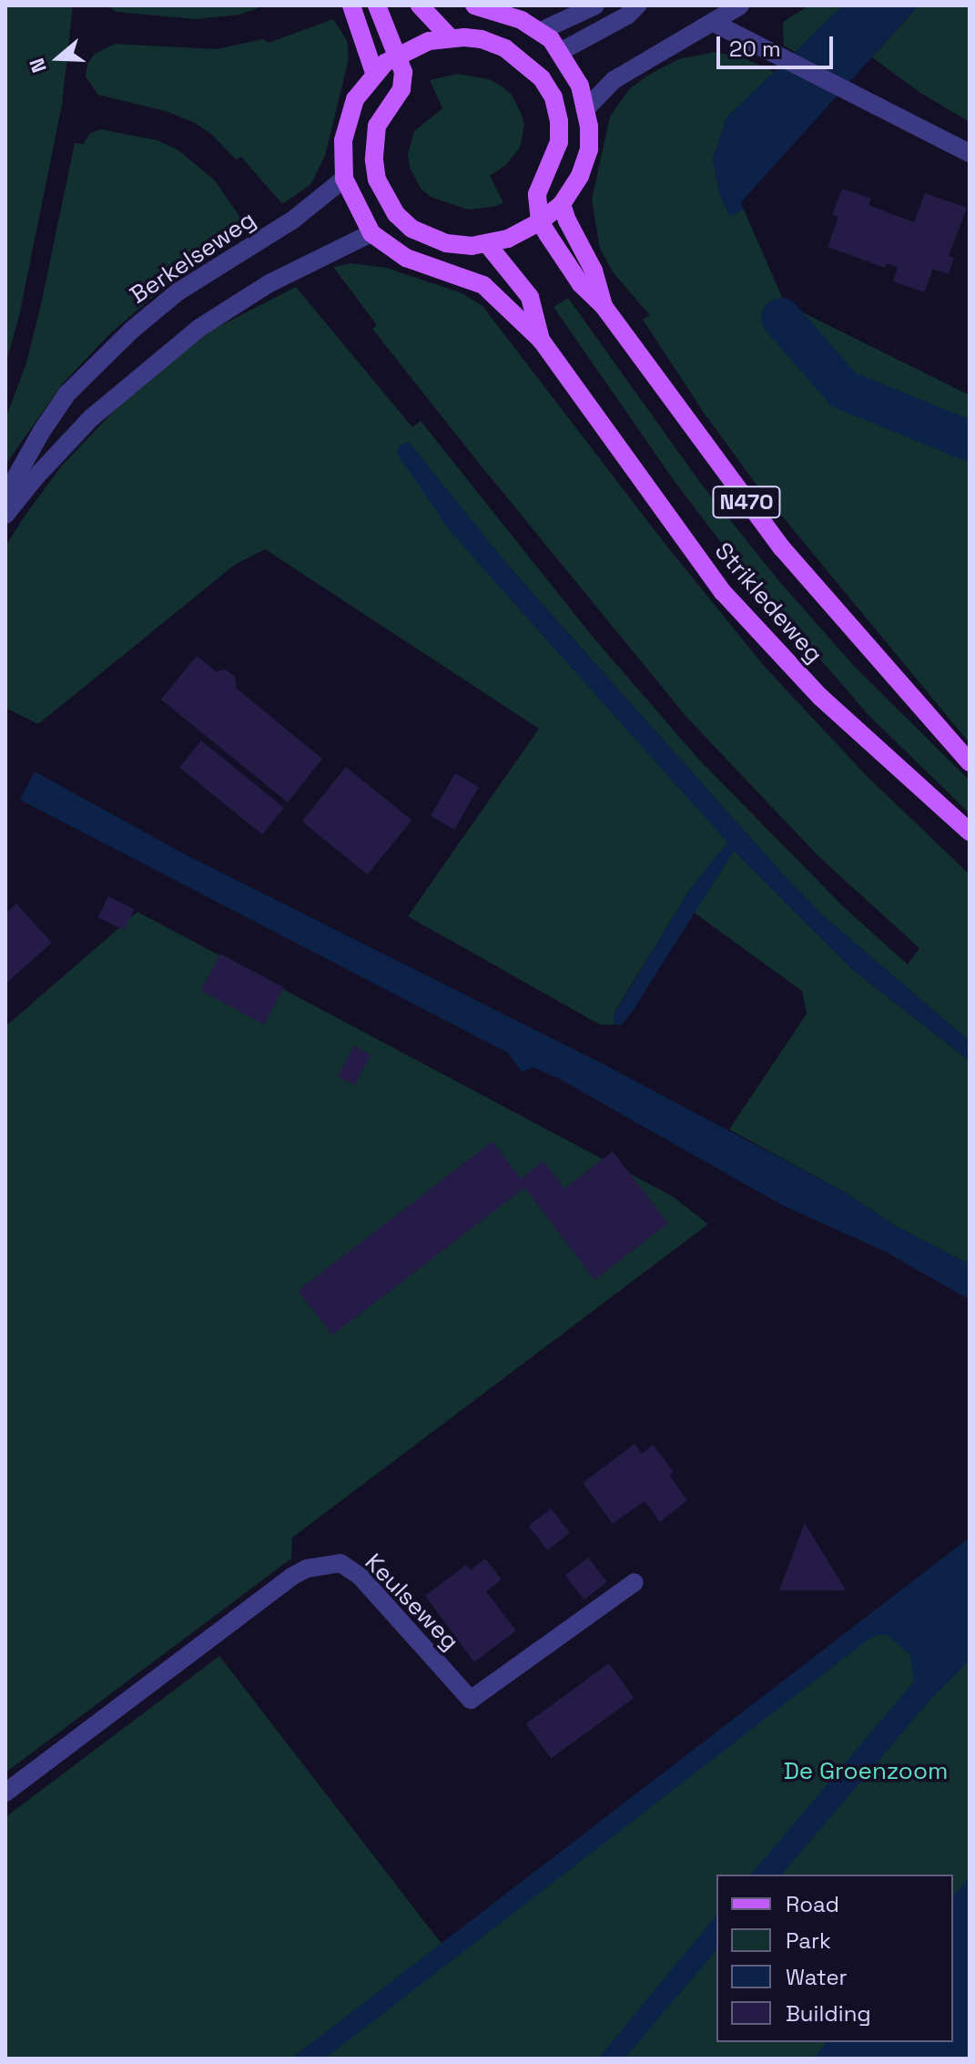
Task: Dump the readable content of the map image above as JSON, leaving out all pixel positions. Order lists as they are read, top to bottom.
{
  "streets": {
    "main road": ["N470", "Strikledeweg"],
    "street": ["Berkelseweg", "Keulseweg"]
  },
  "crossings": [
    ["Berkelseweg", "N470"],
    ["N470", "Strikledeweg"]
  ],
  "parks": ["De Groenzoom"],
  "legend": [
    "Road",
    "Park",
    "Water",
    "Building"
  ],
  "scale_bar": "20 m",
  "north": "left"
}
